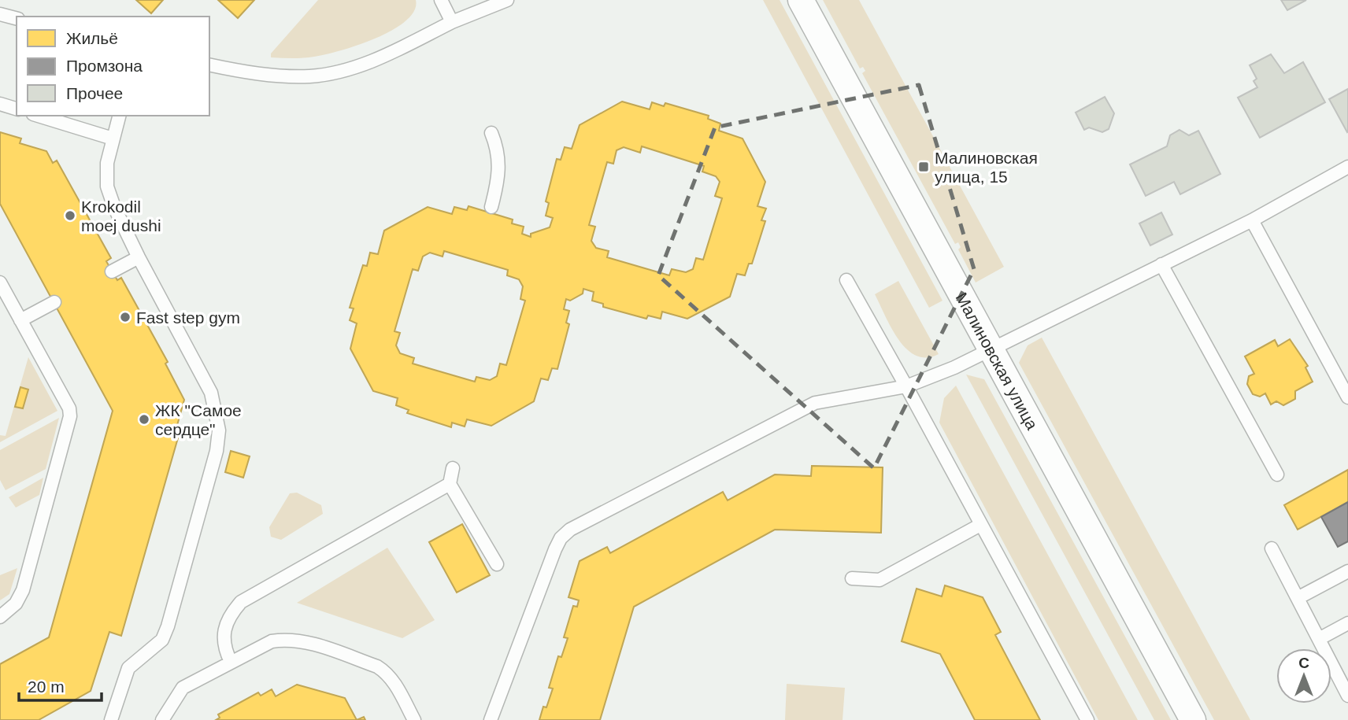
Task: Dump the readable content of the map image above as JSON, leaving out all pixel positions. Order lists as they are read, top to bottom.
{
  "streets": {
    "street": ["Малиновская улица"]
  },
  "places": {
    "transit": ["Малиновская улица, 15"],
    "other": ["Krokodil moej dushi", "Fast step gym", "ЖК \"Самое сердце\""]
  },
  "legend": ["Жильё", "Промзона", "Прочее"],
  "scale_bar": "20 m",
  "north": "top"
}
